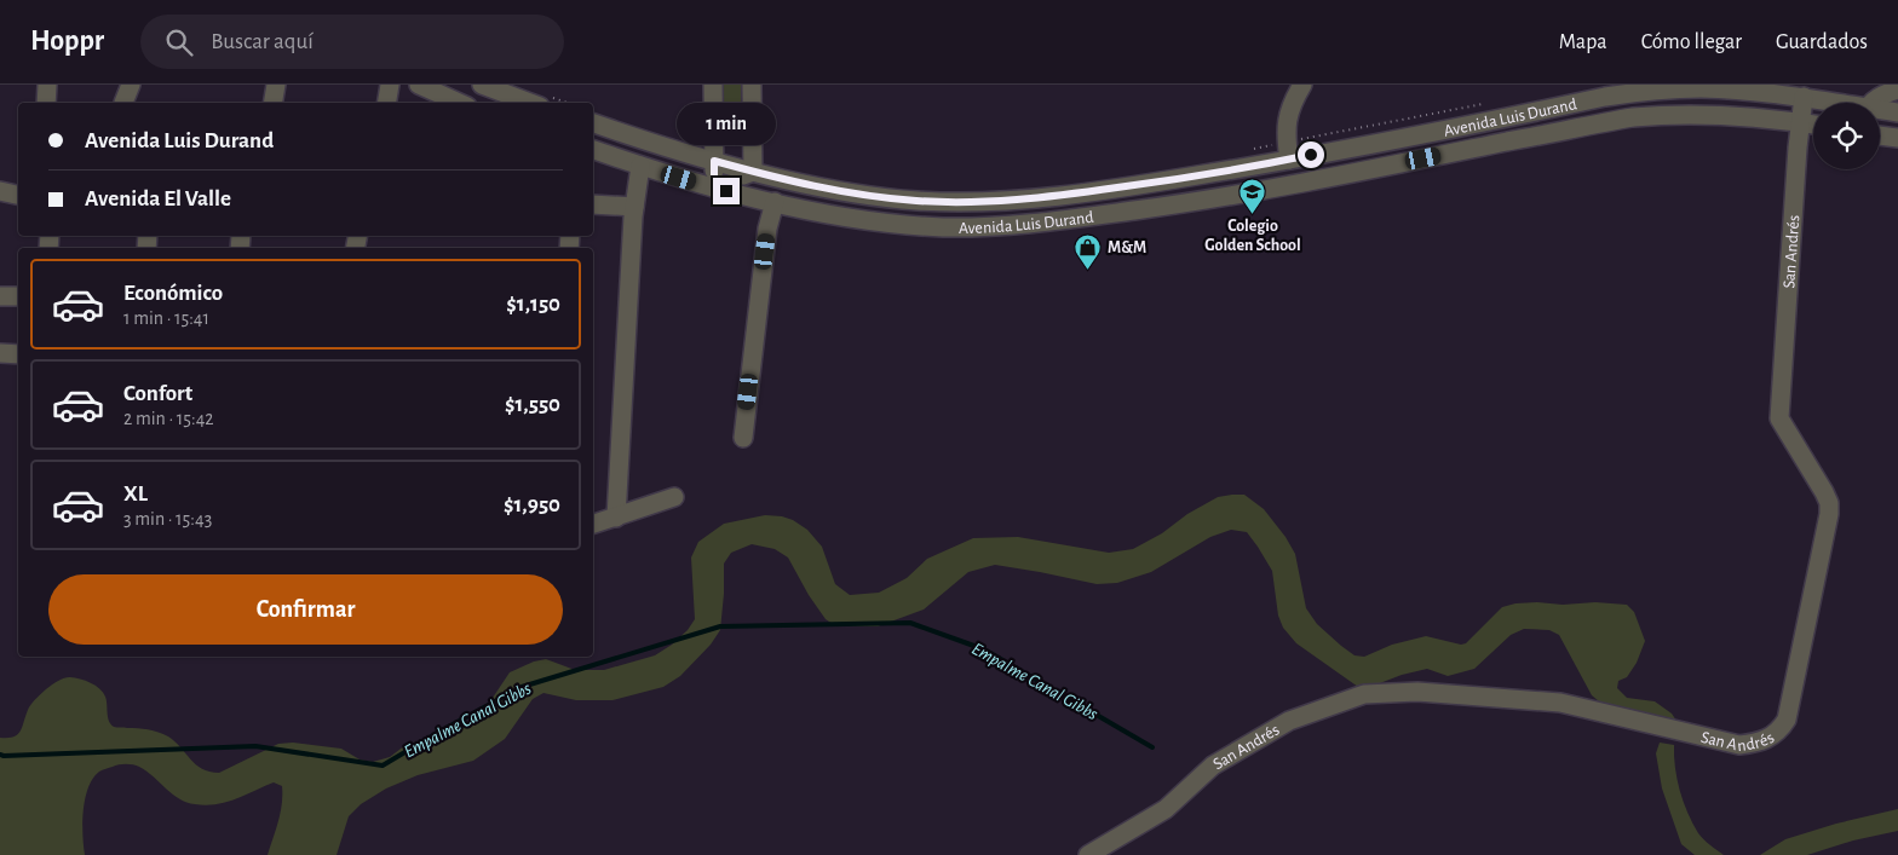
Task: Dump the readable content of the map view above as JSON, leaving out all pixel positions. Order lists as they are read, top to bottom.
{
  "streets": {
    "street": ["Avenida Luis Durand", "San Andrés"]
  },
  "crossings": [
    ["Avenida Luis Durand", "San Andrés"]
  ],
  "water": ["Empalme Canal Gibbs"],
  "places": {
    "school or university": ["Colegio Golden School"],
    "shop": ["M&M"]
  },
  "page": {
    "header": "Hoppr",
    "search": "Buscar aquí",
    "nav": ["Mapa", "Cómo llegar", "Guardados"],
    "bubble": "1 min",
    "banner": ["Avenida Luis Durand", "Avenida El Valle"],
    "list": [
      {
        "name": "Económico",
        "note": "1 min · 15:41",
        "value": "$1,150"
      },
      {
        "name": "Confort",
        "note": "2 min · 15:42",
        "value": "$1,550"
      },
      {
        "name": "XL",
        "note": "3 min · 15:43",
        "value": "$1,950"
      }
    ],
    "buttons": "Confirmar"
  }
}
